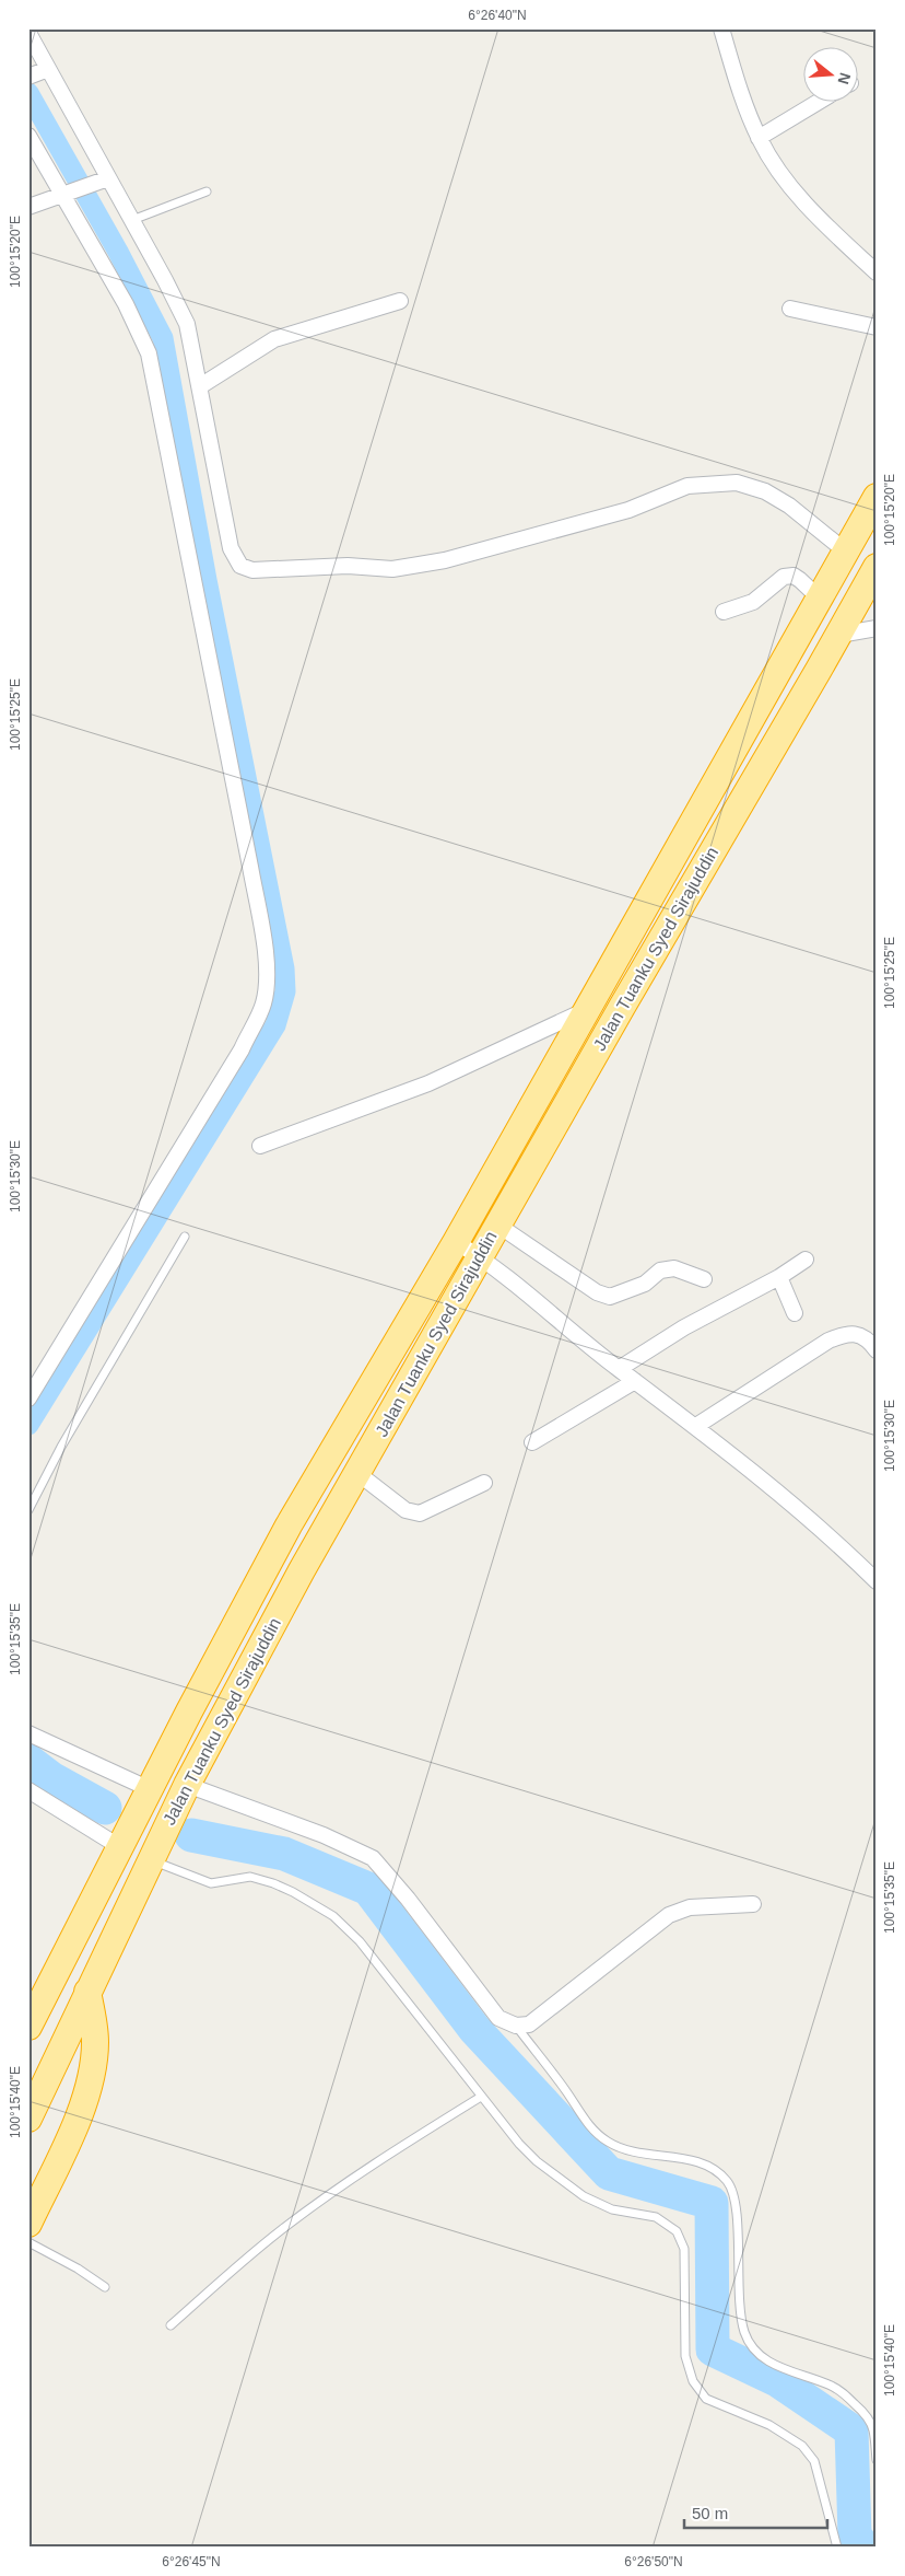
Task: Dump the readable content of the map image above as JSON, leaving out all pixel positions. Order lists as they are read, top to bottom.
{
  "streets": {
    "highway": ["Jalan Tuanku Syed Sirajuddin"]
  },
  "scale_bar": "50 m",
  "north": "right",
  "coordinates": [
    "6°26'40\"N",
    "100°15'20\"E",
    "100°15'25\"E",
    "100°15'30\"E",
    "100°15'35\"E",
    "100°15'40\"E",
    "6°26'45\"N",
    "6°26'50\"N"
  ]
}
